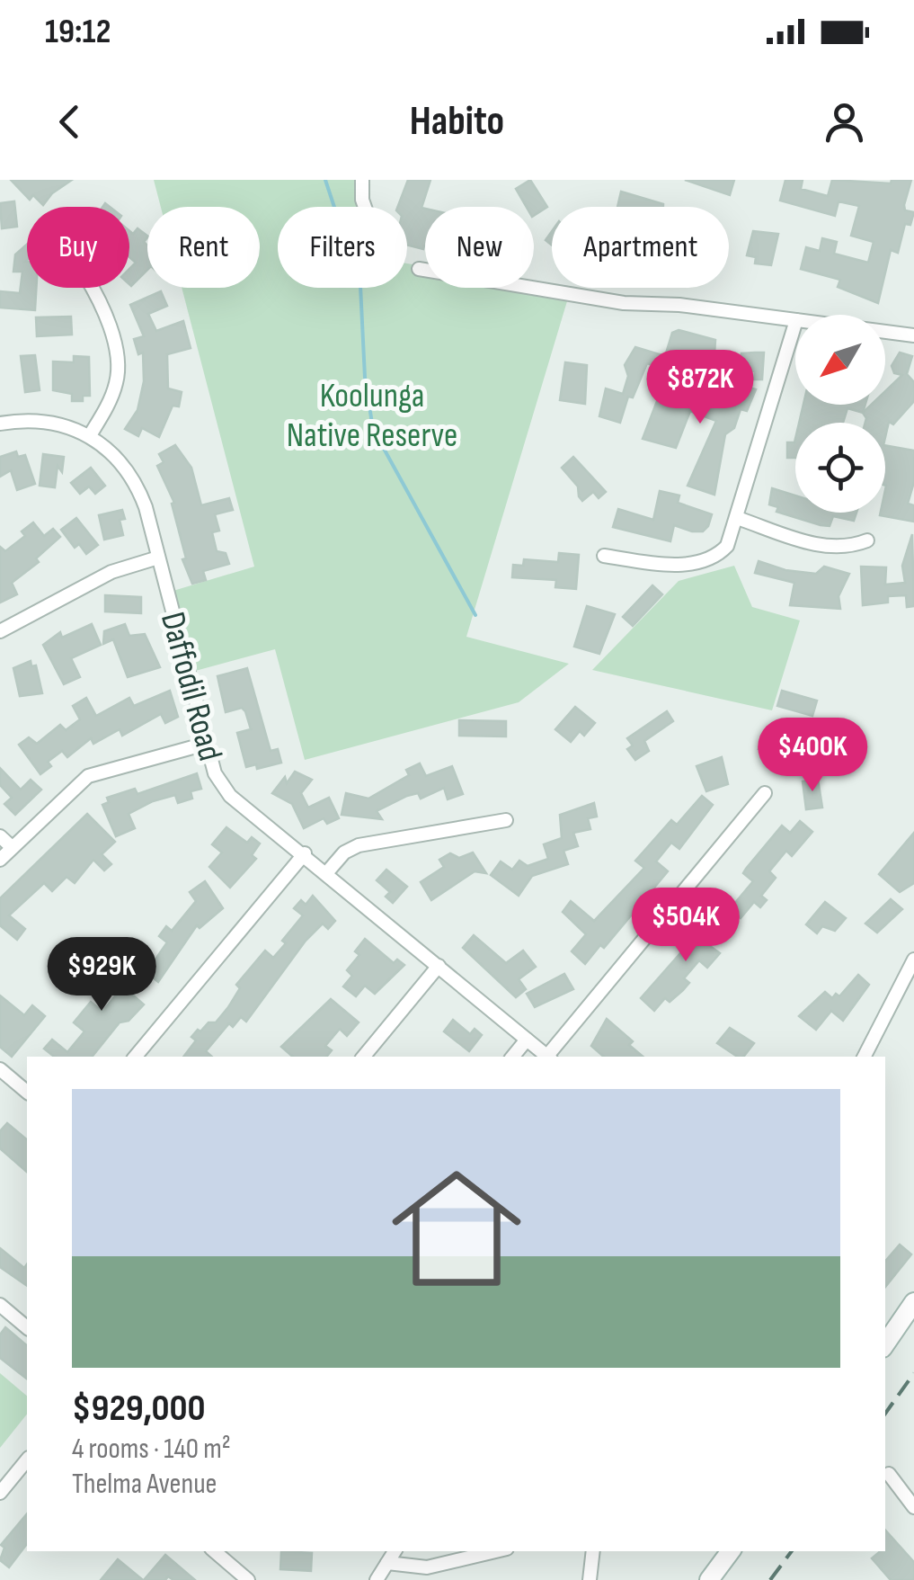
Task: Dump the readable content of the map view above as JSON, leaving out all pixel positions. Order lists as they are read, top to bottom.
{
  "streets": {
    "street": ["Daffodil Road"]
  },
  "parks": ["Koolunga Native Reserve"],
  "north": "bottom left",
  "page": {
    "status": "19:12",
    "header": "Habito",
    "chip": [
      "Buy",
      "Rent",
      "Filters",
      "New",
      "Apartment"
    ],
    "price": [
      "$872K",
      "$400K",
      "$504K",
      "$929K"
    ],
    "list": [
      {
        "name": "$929,000",
        "note": "4 rooms · 140 m² · Thelma Avenue"
      }
    ]
  }
}
